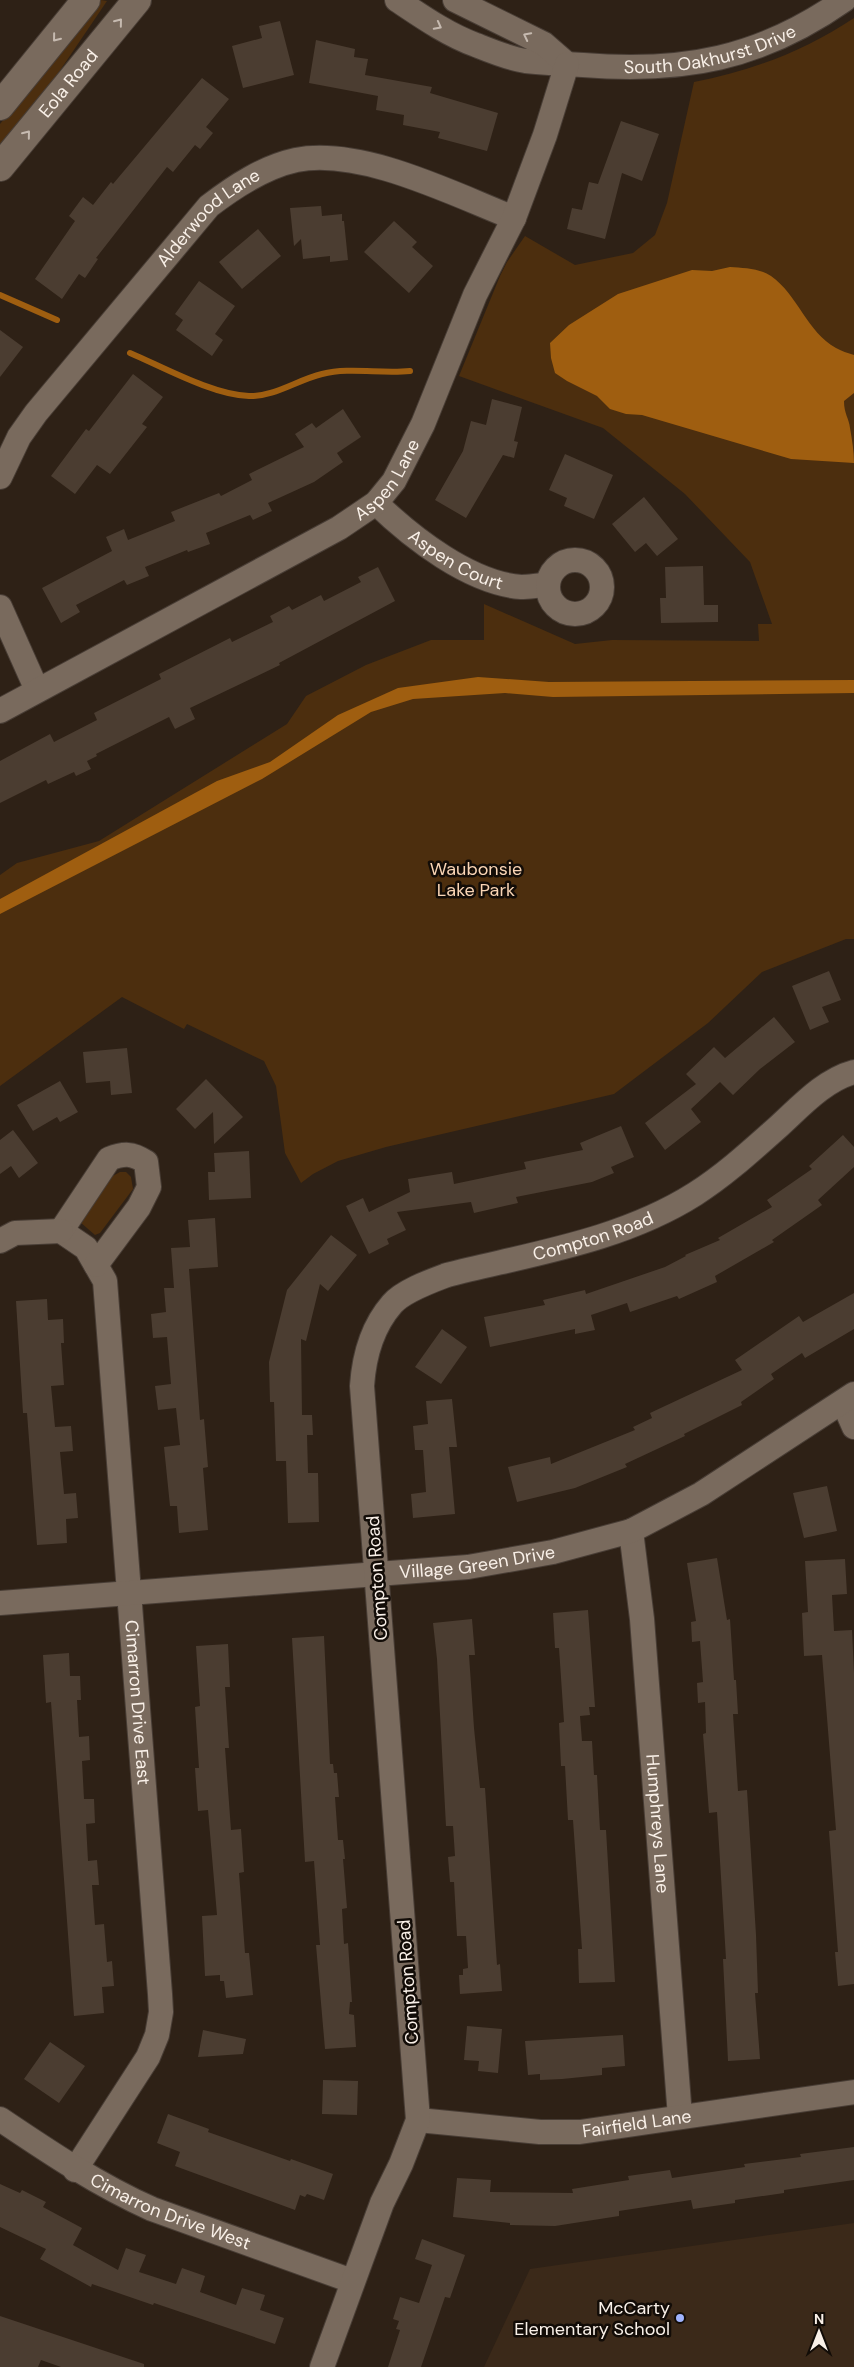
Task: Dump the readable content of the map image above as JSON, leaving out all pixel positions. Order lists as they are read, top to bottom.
{
  "streets": {
    "main road": ["Eola Road"],
    "street": [
      "South Oakhurst Drive",
      "Alderwood Lane",
      "Aspen Lane",
      "Aspen Court",
      "Compton Road",
      "Village Green Drive",
      "Cimarron Drive East",
      "Humphreys Lane",
      "Fairfield Lane",
      "Cimarron Drive West"
    ]
  },
  "crossings": [
    ["South Oakhurst Drive", "Aspen Lane"],
    ["Alderwood Lane", "Aspen Lane"],
    ["Aspen Lane", "Aspen Court"],
    ["Compton Road", "Village Green Drive"],
    ["Compton Road", "Fairfield Lane"],
    ["Compton Road", "Cimarron Drive West"],
    ["Village Green Drive", "Cimarron Drive East"],
    ["Village Green Drive", "Humphreys Lane"],
    ["Cimarron Drive East", "Cimarron Drive West"],
    ["Humphreys Lane", "Fairfield Lane"]
  ],
  "parks": ["Waubonsie Lake Park"],
  "places": ["McCarty Elementary School"],
  "north": "top"
}
